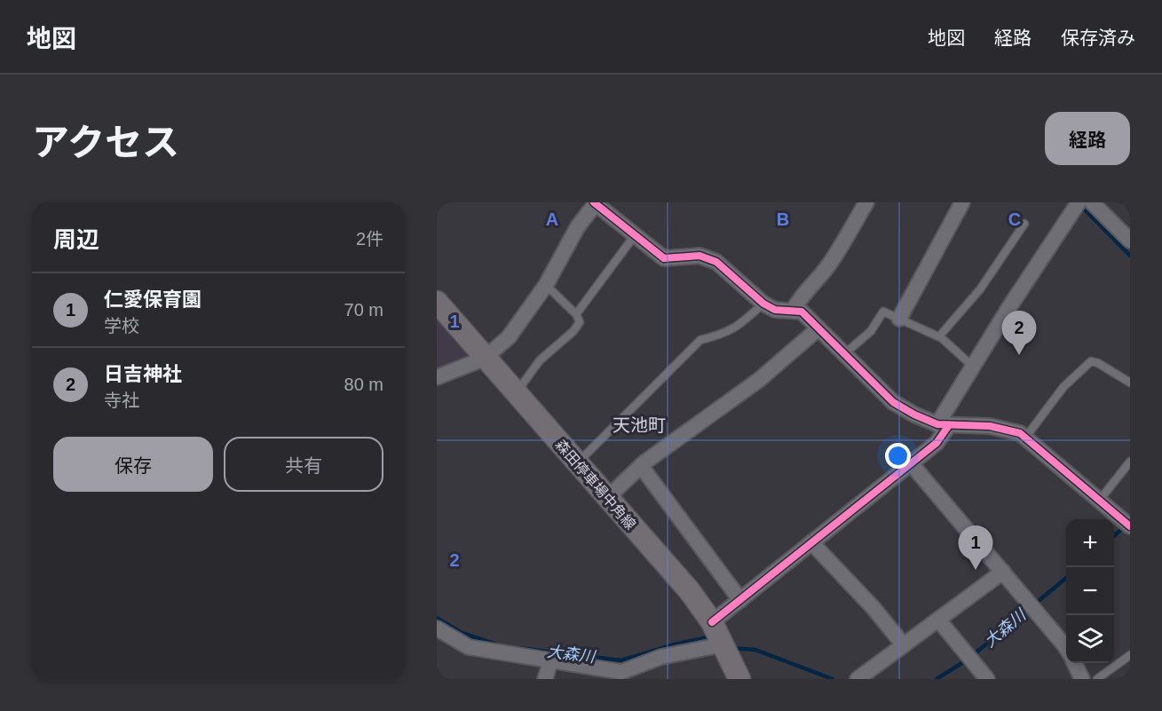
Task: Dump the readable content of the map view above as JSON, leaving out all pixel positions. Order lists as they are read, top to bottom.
{
  "streets": {
    "main road": ["森田停車場中角線"]
  },
  "districts": ["天池町"],
  "water": ["大森川"],
  "page": {
    "header": "地図",
    "nav": ["地図", "経路", "保存済み"],
    "title": "アクセス",
    "buttons": [
      "経路",
      ["保存", "共有"]
    ],
    "heading": ["周辺", "2件"],
    "list": [
      {
        "mark": "1",
        "name": "仁愛保育園",
        "note": "学校",
        "value": "70 m"
      },
      {
        "mark": "2",
        "name": "日吉神社",
        "note": "寺社",
        "value": "80 m"
      }
    ],
    "pins": ["2", "1"],
    "map_buttons": ["+", "−"]
  },
  "grid": {
    "columns": ["A", "B", "C"],
    "rows": ["1", "2"]
  }
}
